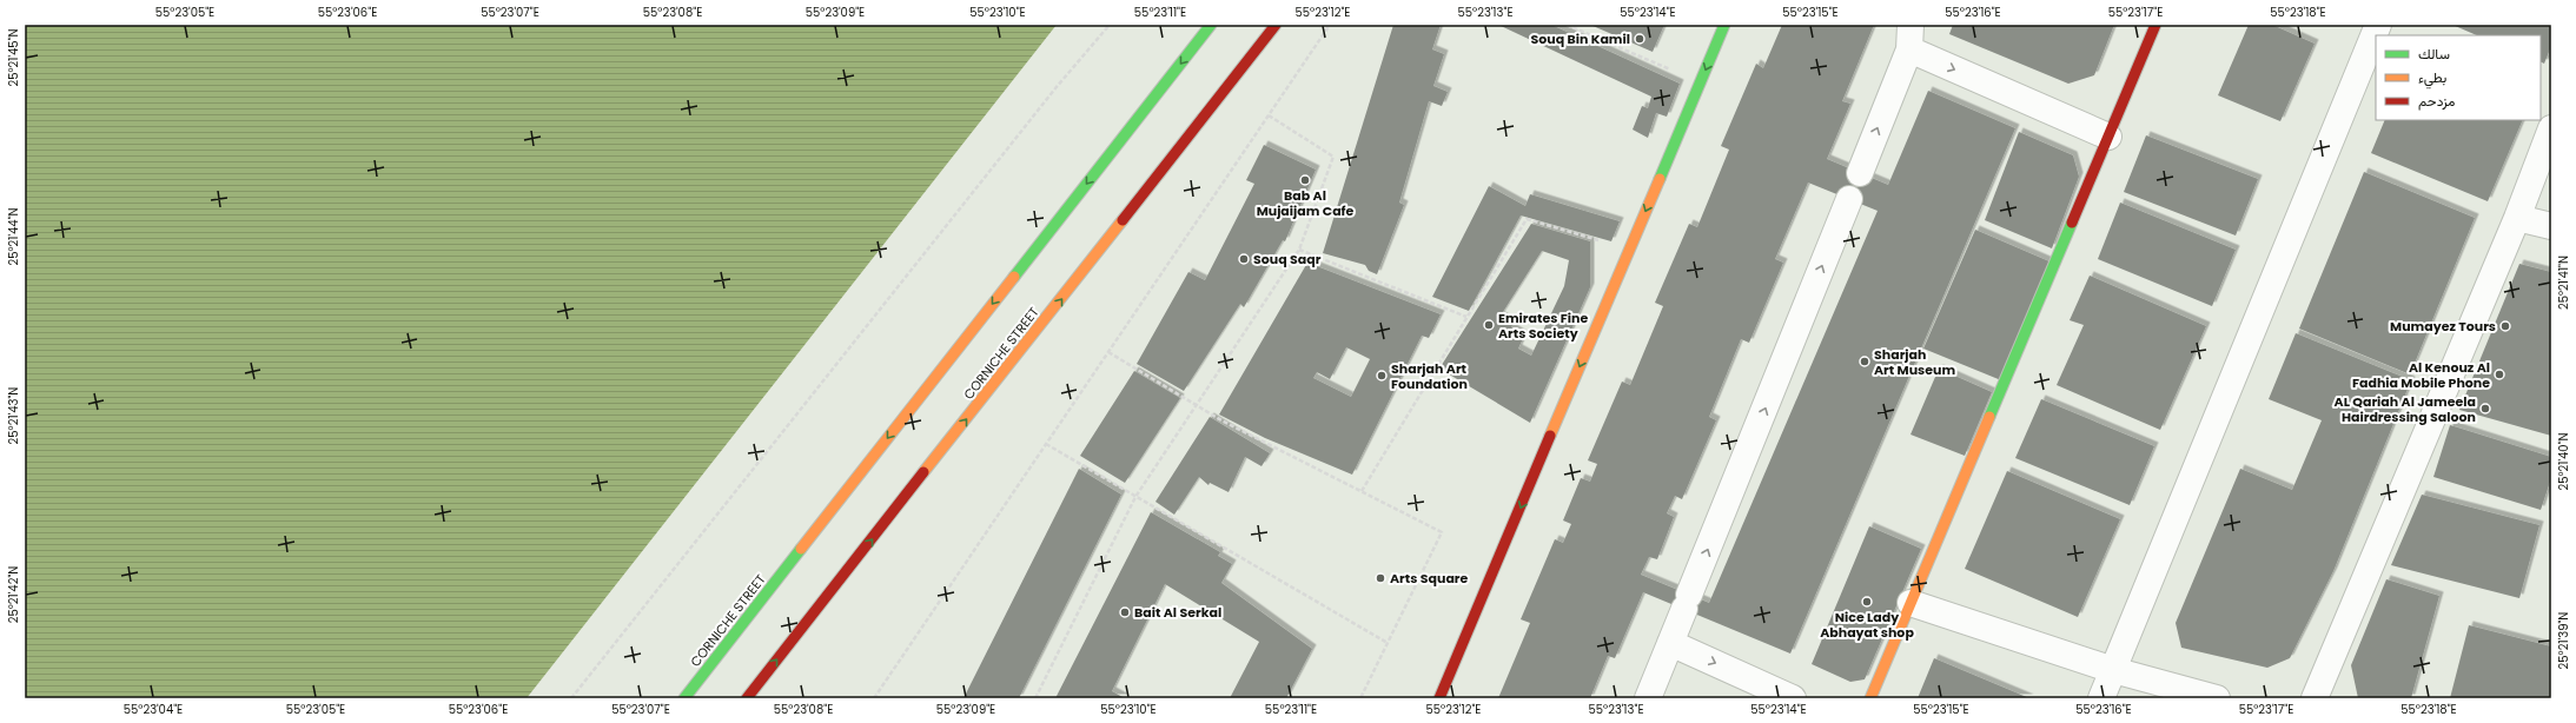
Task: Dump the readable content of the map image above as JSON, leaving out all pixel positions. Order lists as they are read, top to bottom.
{
  "streets": {
    "main road": ["CORNICHE STREET"]
  },
  "places": [
    "Souq Bin Kamil",
    "Bab Al Mujaijam Cafe",
    "Souq Saqr",
    "Emirates Fine Arts Society",
    "Mumayez Tours",
    "Sharjah Art Museum",
    "Al Kenouz Al Fadhia Mobile Phone",
    "Sharjah Art Foundation",
    "AL Qariah Al Jameela Hairdressing Saloon",
    "Arts Square",
    "Nice Lady Abhayat shop",
    "Bait Al Serkal"
  ],
  "legend": ["سالك", "بطيء", "مزدحم"],
  "coordinates": [
    "55°23'05\"E",
    "55°23'06\"E",
    "55°23'07\"E",
    "55°23'08\"E",
    "55°23'09\"E",
    "55°23'10\"E",
    "55°23'11\"E",
    "55°23'12\"E",
    "55°23'13\"E",
    "55°23'14\"E",
    "55°23'15\"E",
    "55°23'16\"E",
    "55°23'17\"E",
    "55°23'18\"E",
    "25°21'45\"N",
    "25°21'44\"N",
    "25°21'41\"N",
    "25°21'43\"N",
    "25°21'40\"N",
    "25°21'42\"N",
    "25°21'39\"N",
    "55°23'04\"E"
  ]
}
